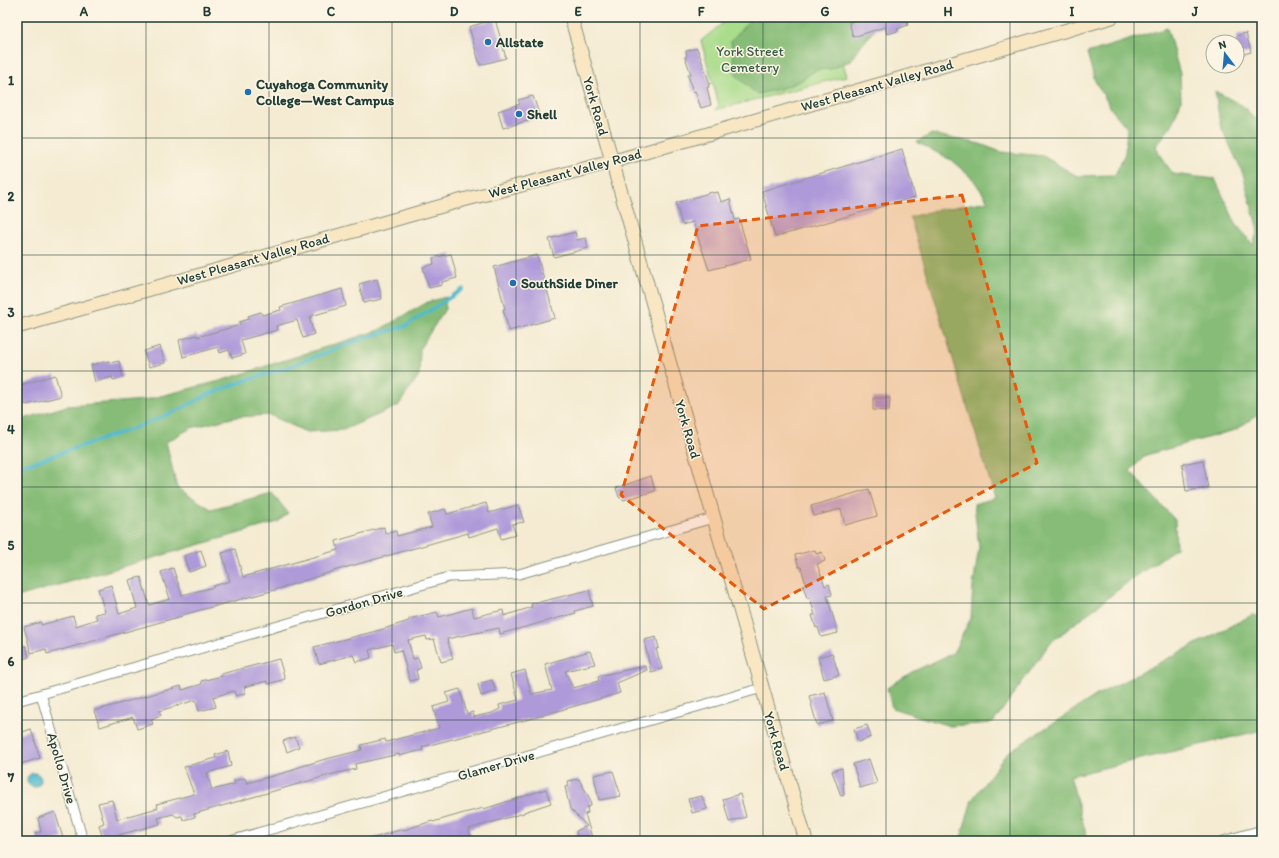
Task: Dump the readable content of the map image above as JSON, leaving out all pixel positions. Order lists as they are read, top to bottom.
{
  "streets": {
    "main road": ["West Pleasant Valley Road", "York Road"],
    "street": ["Gordon Drive", "Glamer Drive", "Apollo Drive"]
  },
  "crossings": [
    ["West Pleasant Valley Road", "York Road"],
    ["York Road", "Gordon Drive"],
    ["York Road", "Glamer Drive"],
    ["Gordon Drive", "Apollo Drive"]
  ],
  "parks": ["York Street Cemetery"],
  "places": [
    "Allstate",
    "Cuyahoga Community College—West Campus",
    "Shell",
    "SouthSide Diner"
  ],
  "north": "top",
  "grid": {
    "columns": [
      "A",
      "B",
      "C",
      "D",
      "E",
      "F",
      "G",
      "H",
      "I",
      "J"
    ],
    "rows": [
      "1",
      "2",
      "3",
      "4",
      "5",
      "6",
      "7"
    ]
  }
}
